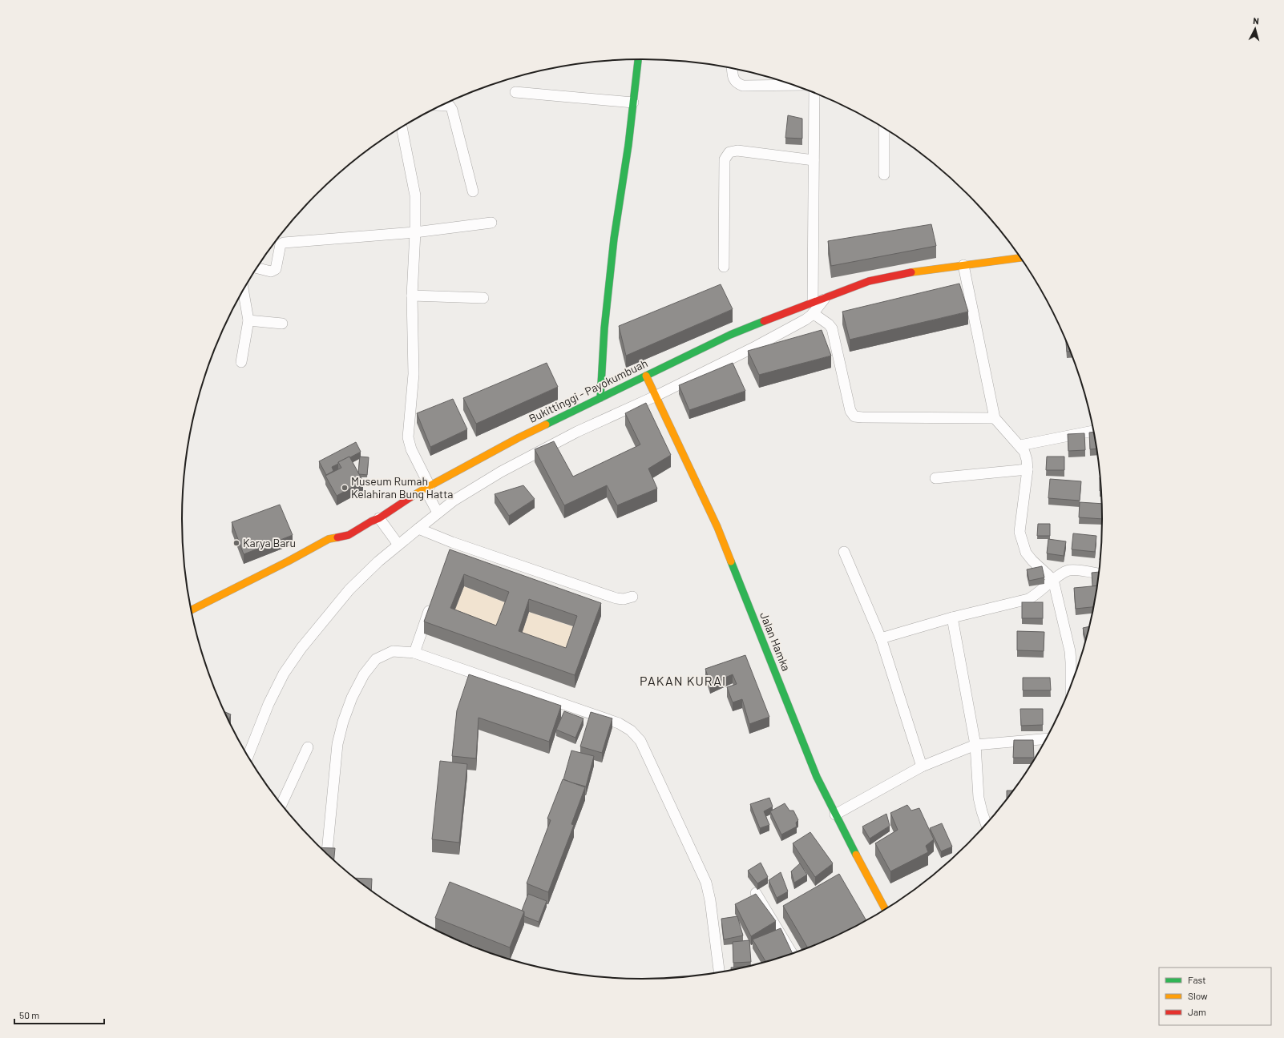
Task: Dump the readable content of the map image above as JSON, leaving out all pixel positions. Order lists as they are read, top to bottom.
{
  "streets": {
    "main road": ["Bukittinggi - Payokumbuah", "Jalan Hamka"]
  },
  "crossings": [
    ["Bukittinggi - Payokumbuah", "Jalan Hamka"]
  ],
  "districts": ["PAKAN KURAI"],
  "places": ["Museum Rumah Kelahiran Bung Hatta", "Karya Baru"],
  "legend": ["Fast", "Slow", "Jam"],
  "scale_bar": "50 m",
  "north": "top"
}
